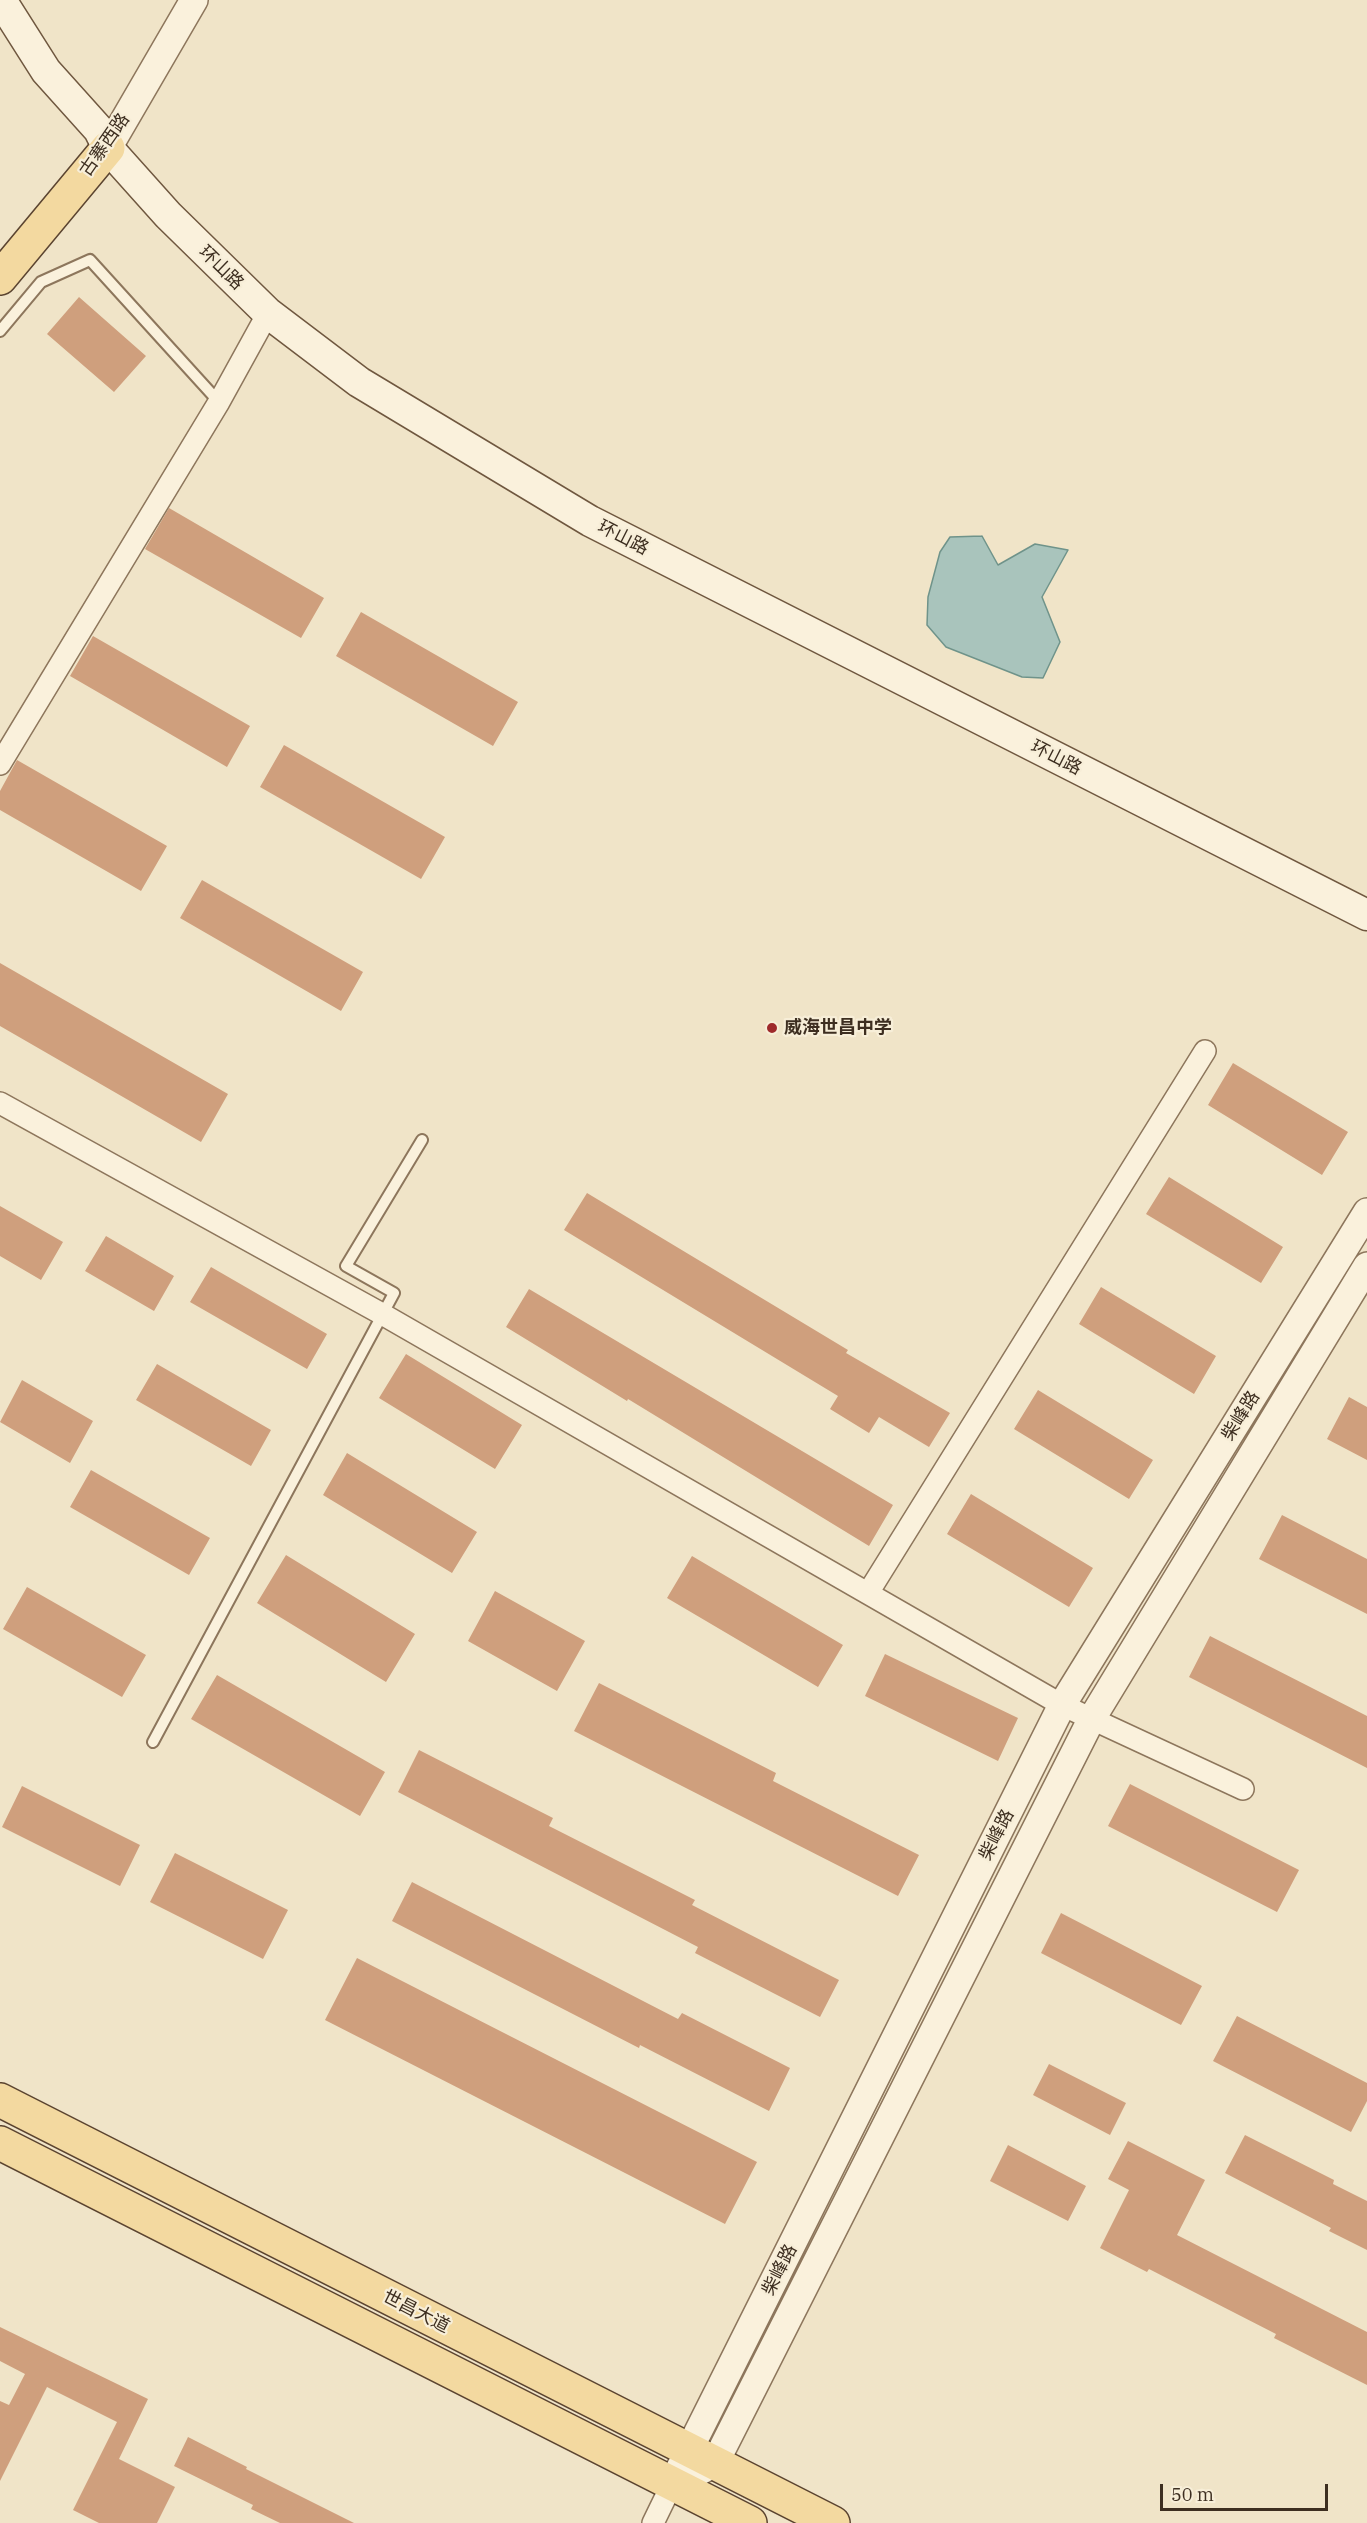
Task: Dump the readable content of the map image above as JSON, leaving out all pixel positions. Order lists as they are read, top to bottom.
{
  "streets": {
    "main road": ["古寨西路", "环山路", "世昌大道"],
    "street": ["柴峰路"]
  },
  "crossings": [
    ["古寨西路", "环山路"],
    ["柴峰路", "世昌大道"]
  ],
  "places": ["威海世昌中学"],
  "scale_bar": "50 m"
}
